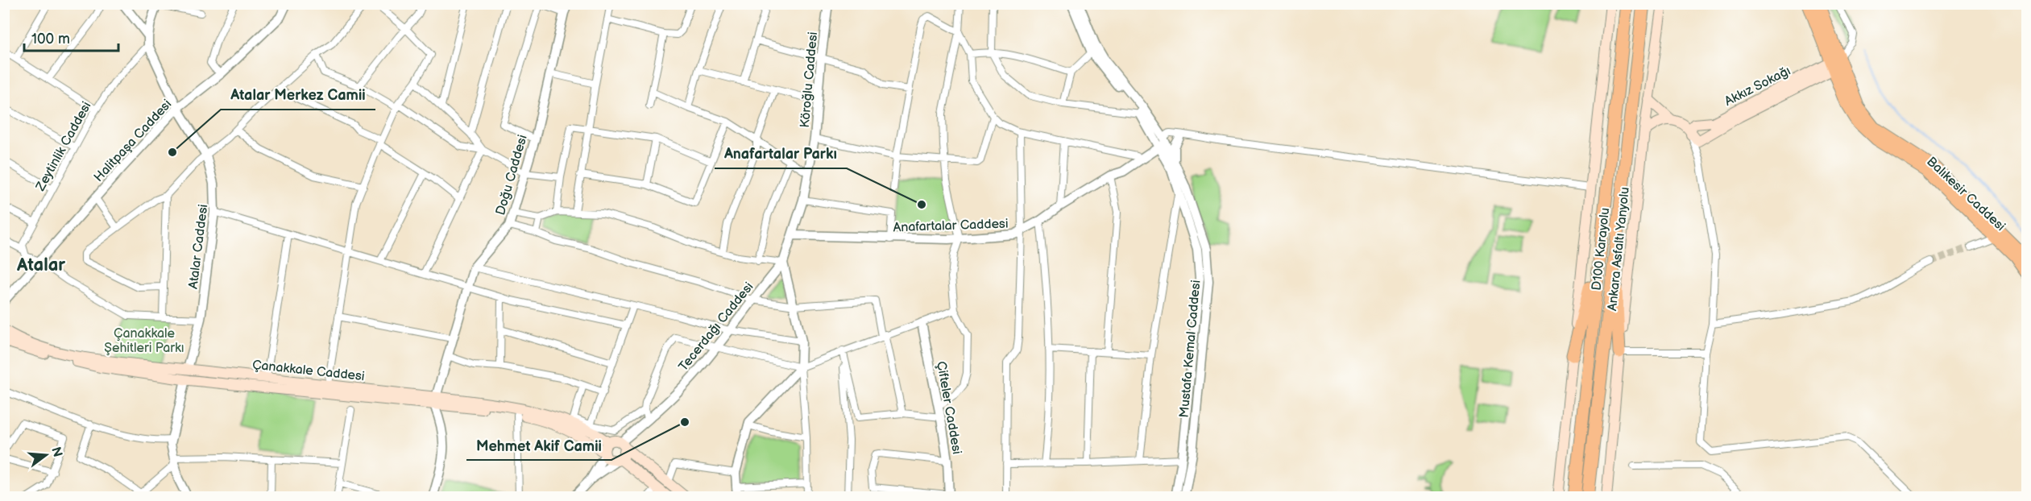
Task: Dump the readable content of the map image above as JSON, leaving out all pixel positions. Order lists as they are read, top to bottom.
{
  "streets": {
    "highway": ["D100 Karayolu"],
    "main road": ["Balıkesir Caddesi", "Ankara Asfaltı Yanyolu", "Çanakkale Caddesi"],
    "street": [
      "Köroğlu Caddesi",
      "Halitpaşa Caddesi",
      "Zeytinlik Caddesi",
      "Doğu Caddesi",
      "Anafartalar Caddesi",
      "Atalar Caddesi",
      "Tecerdağı Caddesi",
      "Mustafa Kemal Caddesi",
      "Çifteler Caddesi"
    ]
  },
  "crossings": [
    ["Köroğlu Caddesi", "Anafartalar Caddesi"],
    ["Köroğlu Caddesi", "Tecerdağı Caddesi"],
    ["Halitpaşa Caddesi", "Atalar Caddesi"],
    ["Zeytinlik Caddesi", "Atalar Caddesi"],
    ["Doğu Caddesi", "Çanakkale Caddesi"],
    ["Anafartalar Caddesi", "Mustafa Kemal Caddesi"],
    ["Atalar Caddesi", "Çanakkale Caddesi"],
    ["Tecerdağı Caddesi", "Çanakkale Caddesi"]
  ],
  "districts": ["Atalar"],
  "parks": ["Çanakkale Şehitleri Parkı"],
  "places": ["Atalar Merkez Camii", "Anafartalar Parkı", "Mehmet Akif Camii"],
  "scale_bar": "100 m",
  "north": "right"
}
